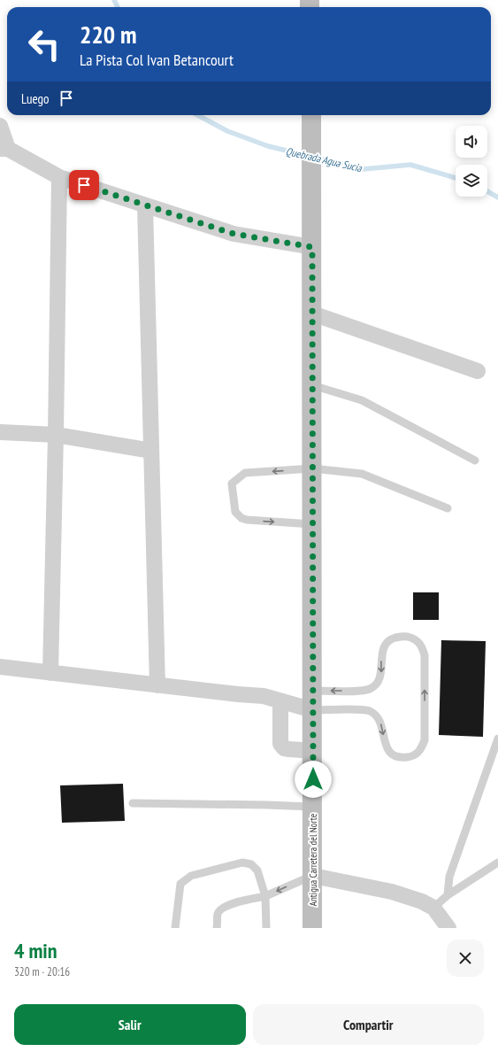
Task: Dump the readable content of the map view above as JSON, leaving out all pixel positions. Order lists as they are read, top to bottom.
{
  "streets": {
    "main road": ["Antigua Carretera del Norte"]
  },
  "water": ["Quebrada Agua Sucia"],
  "page": {
    "turn": ["220 m", "La Pista Col Ivan Betancourt"],
    "then": "Luego",
    "heading": ["4 min", "320 m · 20:16"],
    "buttons": ["Salir", "Compartir"]
  }
}
